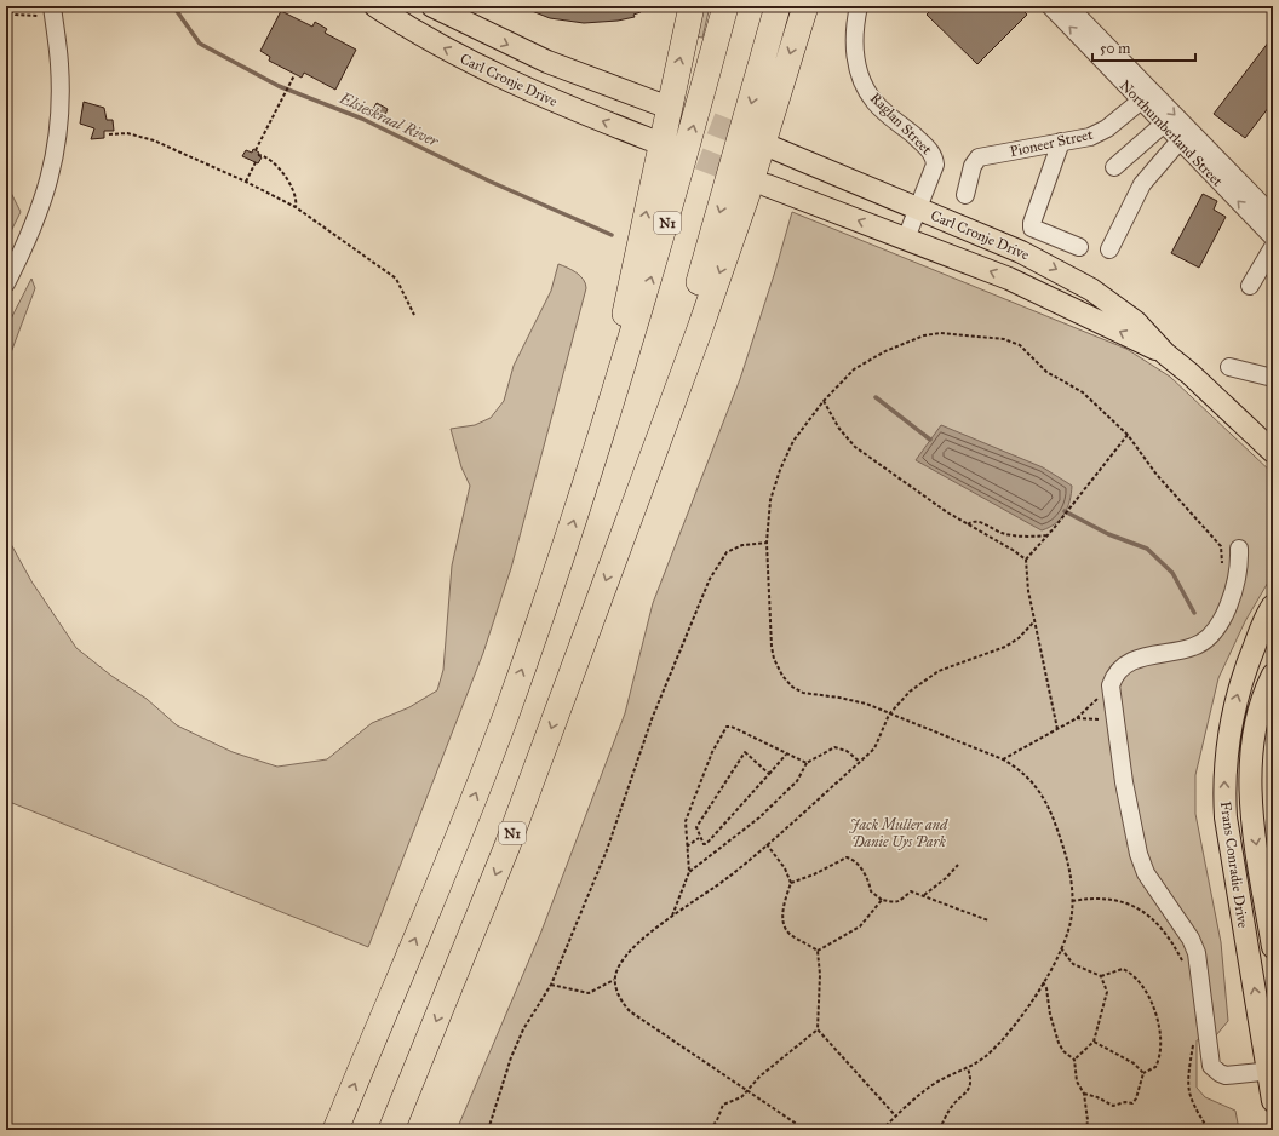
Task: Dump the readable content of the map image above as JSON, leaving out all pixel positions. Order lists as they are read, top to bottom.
{
  "streets": {
    "highway": ["N1"],
    "main road": ["Carl Cronje Drive", "Frans Conradie Drive"],
    "street": ["Raglan Street", "Northumberland Street", "Pioneer Street"]
  },
  "crossings": [
    ["Carl Cronje Drive", "Raglan Street"],
    ["Northumberland Street", "Pioneer Street"]
  ],
  "water": ["Elsieskraal River"],
  "parks": ["Jack Muller and Danie Uys Park"],
  "scale_bar": "50 m"
}
